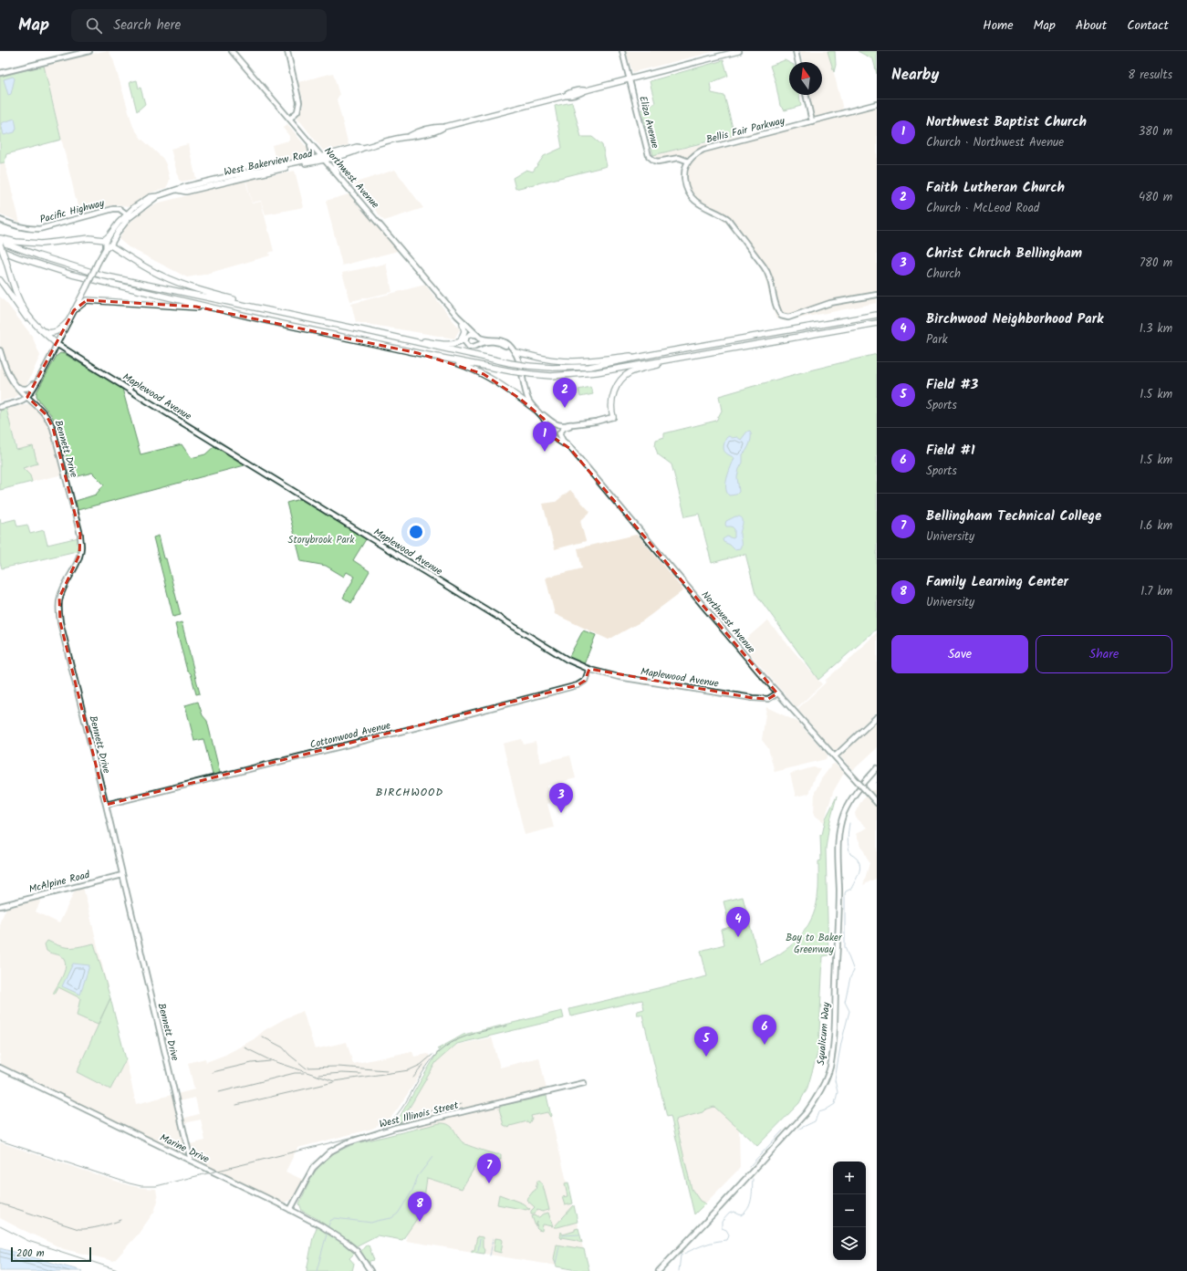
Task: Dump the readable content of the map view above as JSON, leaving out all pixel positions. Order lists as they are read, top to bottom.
{
  "streets": {
    "main road": ["West Bakerview Road"],
    "street": [
      "Eliza Avenue",
      "Bellis Fair Parkway",
      "Northwest Avenue",
      "Pacific Highway",
      "Maplewood Avenue",
      "Bennett Drive",
      "Cottonwood Avenue",
      "McAlpine Road",
      "Squalicum Way",
      "West Illinois Street",
      "Marine Drive"
    ]
  },
  "crossings": [
    ["Eliza Avenue", "Bellis Fair Parkway"],
    ["Eliza Avenue", "West Bakerview Road"],
    ["West Bakerview Road", "Northwest Avenue"],
    ["West Bakerview Road", "Pacific Highway"],
    ["West Bakerview Road", "Maplewood Avenue"],
    ["West Bakerview Road", "Bennett Drive"],
    ["Northwest Avenue", "Maplewood Avenue"],
    ["Maplewood Avenue", "Cottonwood Avenue"],
    ["Bennett Drive", "Cottonwood Avenue"],
    ["Bennett Drive", "McAlpine Road"],
    ["Bennett Drive", "Marine Drive"],
    ["West Illinois Street", "Marine Drive"]
  ],
  "districts": ["BIRCHWOOD"],
  "parks": ["Storybrook Park", "Bay to Baker Greenway"],
  "scale_bar": "200 m",
  "north": "top",
  "page": {
    "header": "Map",
    "search": "Search here",
    "nav": [
      "Home",
      "Map",
      "About",
      "Contact"
    ],
    "heading": ["Nearby", "8 results"],
    "list": [
      {
        "mark": "1",
        "name": "Northwest Baptist Church",
        "note": "Church · Northwest Avenue",
        "value": "380 m"
      },
      {
        "mark": "2",
        "name": "Faith Lutheran Church",
        "note": "Church · McLeod Road",
        "value": "480 m"
      },
      {
        "mark": "3",
        "name": "Christ Chruch Bellingham",
        "note": "Church",
        "value": "780 m"
      },
      {
        "mark": "4",
        "name": "Birchwood Neighborhood Park",
        "note": "Park",
        "value": "1.3 km"
      },
      {
        "mark": "5",
        "name": "Field #3",
        "note": "Sports",
        "value": "1.5 km"
      },
      {
        "mark": "6",
        "name": "Field #1",
        "note": "Sports",
        "value": "1.5 km"
      },
      {
        "mark": "7",
        "name": "Bellingham Technical College",
        "note": "University",
        "value": "1.6 km"
      },
      {
        "mark": "8",
        "name": "Family Learning Center",
        "note": "University",
        "value": "1.7 km"
      }
    ],
    "pins": [
      "2",
      "1",
      "3",
      "4",
      "6",
      "5",
      "7",
      "8"
    ],
    "buttons": ["Save", "Share"],
    "map_buttons": ["+", "−"],
    "scale": "200 m"
  }
}
